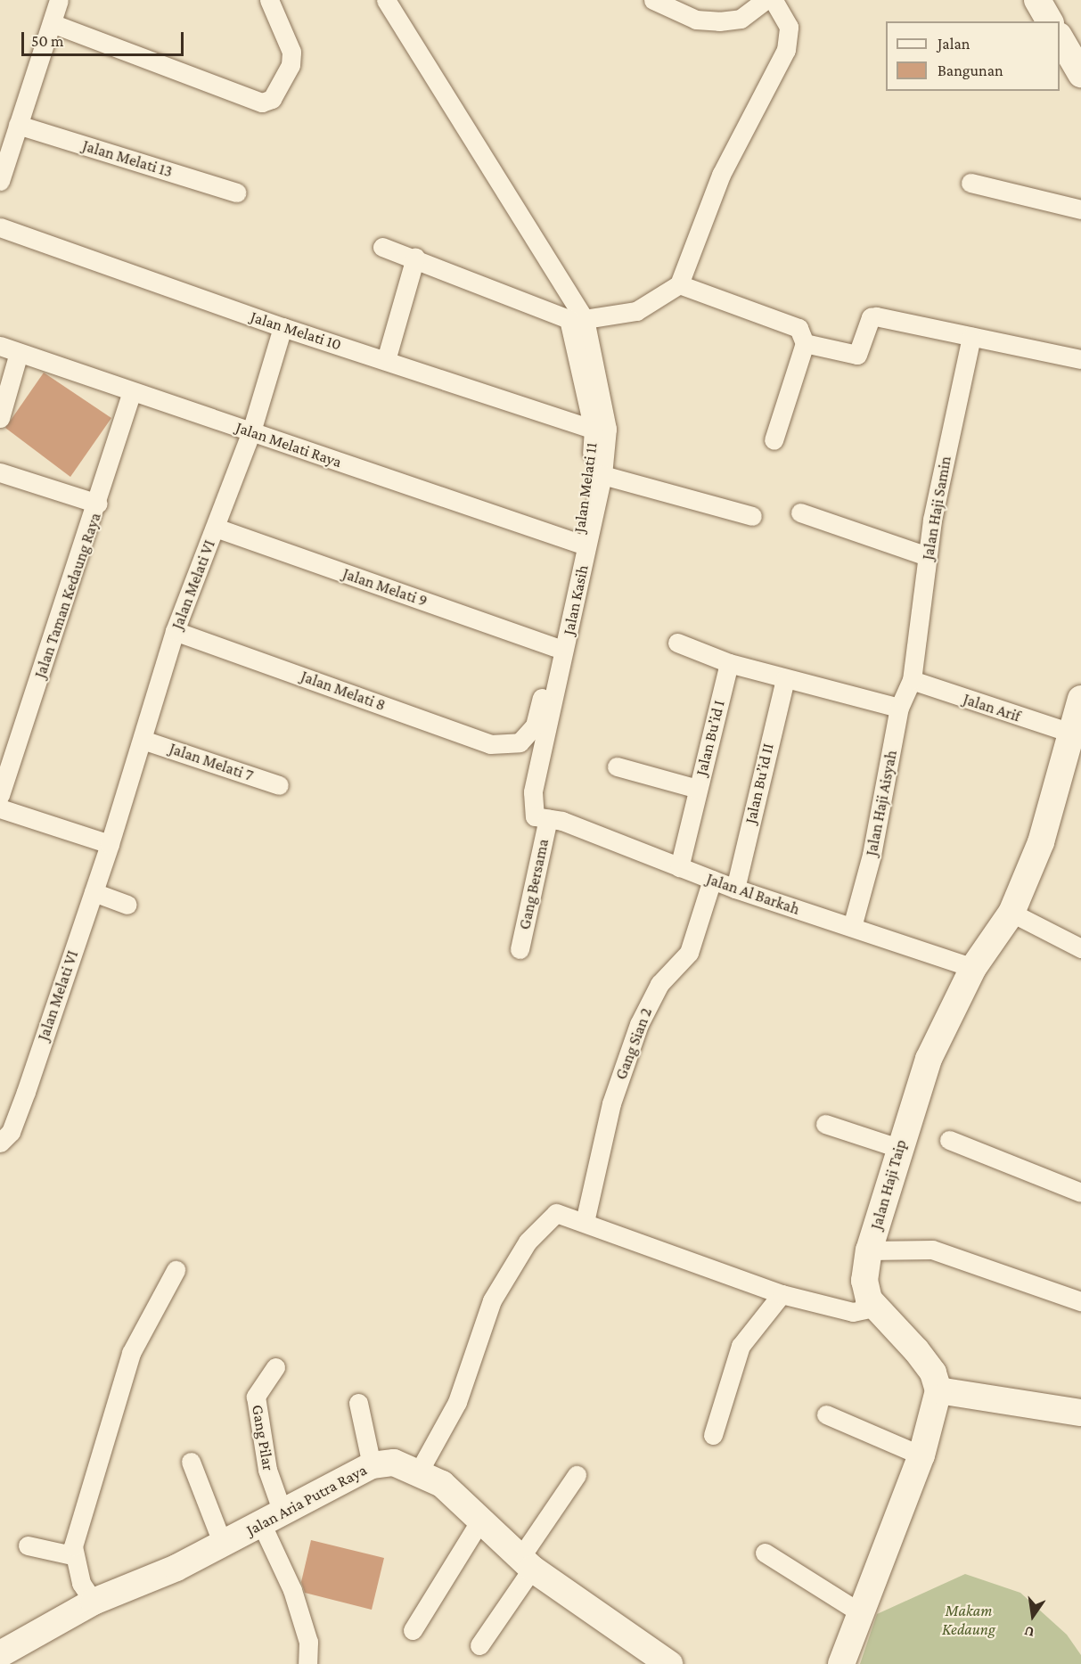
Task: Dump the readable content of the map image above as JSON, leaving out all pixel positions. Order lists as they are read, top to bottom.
{
  "streets": {
    "street": [
      "Jalan Melati 13",
      "Jalan Melati 10",
      "Jalan Melati Raya",
      "Jalan Melati 11",
      "Jalan Haji Samin",
      "Jalan Melati VI",
      "Jalan Melati 9",
      "Jalan Taman Kedaung Raya",
      "Jalan Kasih",
      "Jalan Melati 8",
      "Jalan Arif",
      "Jalan Bu’id I",
      "Jalan Melati 7",
      "Jalan Bu’id II",
      "Jalan Haji Aisyah",
      "Gang Bersama",
      "Jalan Al Barkah",
      "Gang Sian 2",
      "Jalan Haji Taip",
      "Gang Pilar",
      "Jalan Aria Putra Raya"
    ]
  },
  "crossings": [
    ["Jalan Melati 10", "Jalan Melati 11"],
    ["Jalan Melati 10", "Jalan Melati VI"],
    ["Jalan Melati Raya", "Jalan Melati 11"],
    ["Jalan Melati Raya", "Jalan Melati VI"],
    ["Jalan Melati Raya", "Jalan Taman Kedaung Raya"],
    ["Jalan Melati 11", "Jalan Melati 9"],
    ["Jalan Melati 11", "Jalan Melati 8"],
    ["Jalan Haji Samin", "Jalan Arif"],
    ["Jalan Haji Samin", "Jalan Haji Aisyah"],
    ["Jalan Melati VI", "Jalan Melati 9"],
    ["Jalan Melati VI", "Jalan Melati 8"],
    ["Jalan Melati VI", "Jalan Melati 7"],
    ["Jalan Kasih", "Gang Bersama"],
    ["Jalan Kasih", "Jalan Al Barkah"],
    ["Jalan Arif", "Jalan Haji Aisyah"],
    ["Jalan Arif", "Jalan Haji Taip"],
    ["Jalan Bu’id I", "Jalan Al Barkah"],
    ["Jalan Bu’id II", "Jalan Al Barkah"],
    ["Jalan Haji Aisyah", "Jalan Al Barkah"],
    ["Gang Bersama", "Jalan Al Barkah"],
    ["Jalan Al Barkah", "Gang Sian 2"],
    ["Jalan Al Barkah", "Jalan Haji Taip"],
    ["Gang Pilar", "Jalan Aria Putra Raya"]
  ],
  "parks": ["Makam Kedaung"],
  "legend": ["Jalan", "Bangunan"],
  "scale_bar": "50 m",
  "north": "bottom"
}
